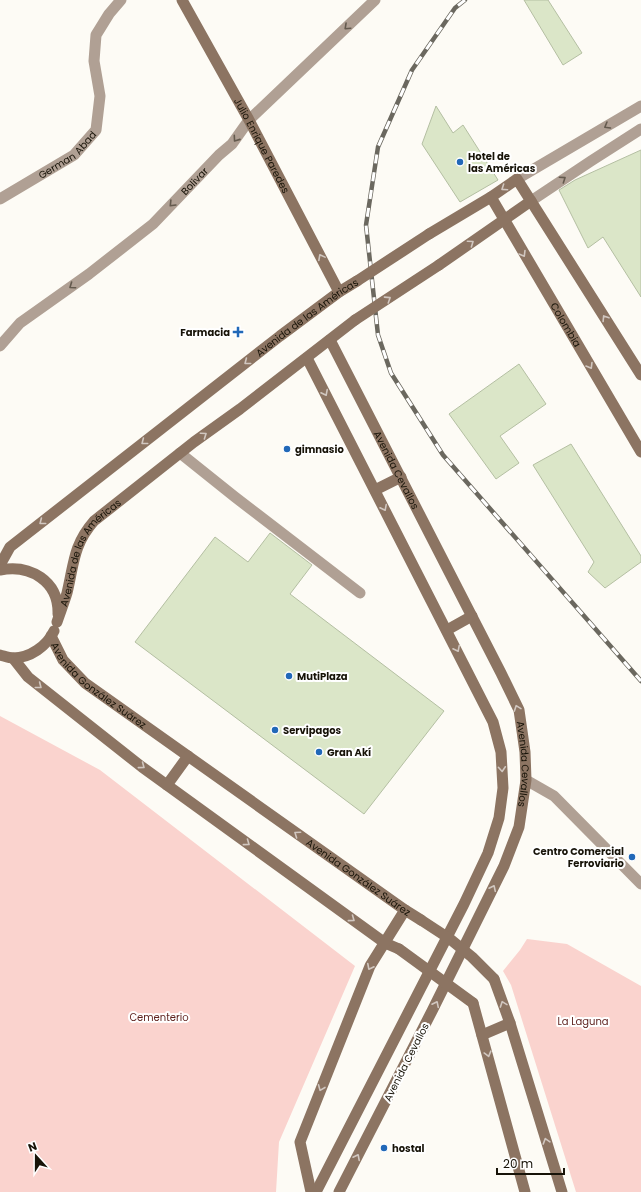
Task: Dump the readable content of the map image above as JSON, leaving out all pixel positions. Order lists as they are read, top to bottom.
{
  "streets": {
    "main road": [
      "Julio Enrique Paredes",
      "Avenida de las Américas",
      "Colombia",
      "Avenida Cevallos",
      "Avenida González Suárez"
    ],
    "street": ["German Abad", "Bolivar"]
  },
  "crossings": [
    ["Julio Enrique Paredes", "Bolivar"],
    ["Julio Enrique Paredes", "Avenida de las Américas"],
    ["Avenida de las Américas", "Colombia"],
    ["Avenida de las Américas", "Avenida Cevallos"],
    ["Avenida de las Américas", "Avenida González Suárez"]
  ],
  "one_way": ["Julio Enrique Paredes", "Bolivar"],
  "parks": ["Cementerio", "La Laguna"],
  "places": {
    "other": [
      "Hotel de las Américas",
      "gimnasio",
      "MutiPlaza",
      "Servipagos",
      "Gran Akí",
      "Centro Comercial Ferroviario",
      "hostal"
    ],
    "health": ["Farmacia"]
  },
  "scale_bar": "20 m",
  "north": "top"
}
